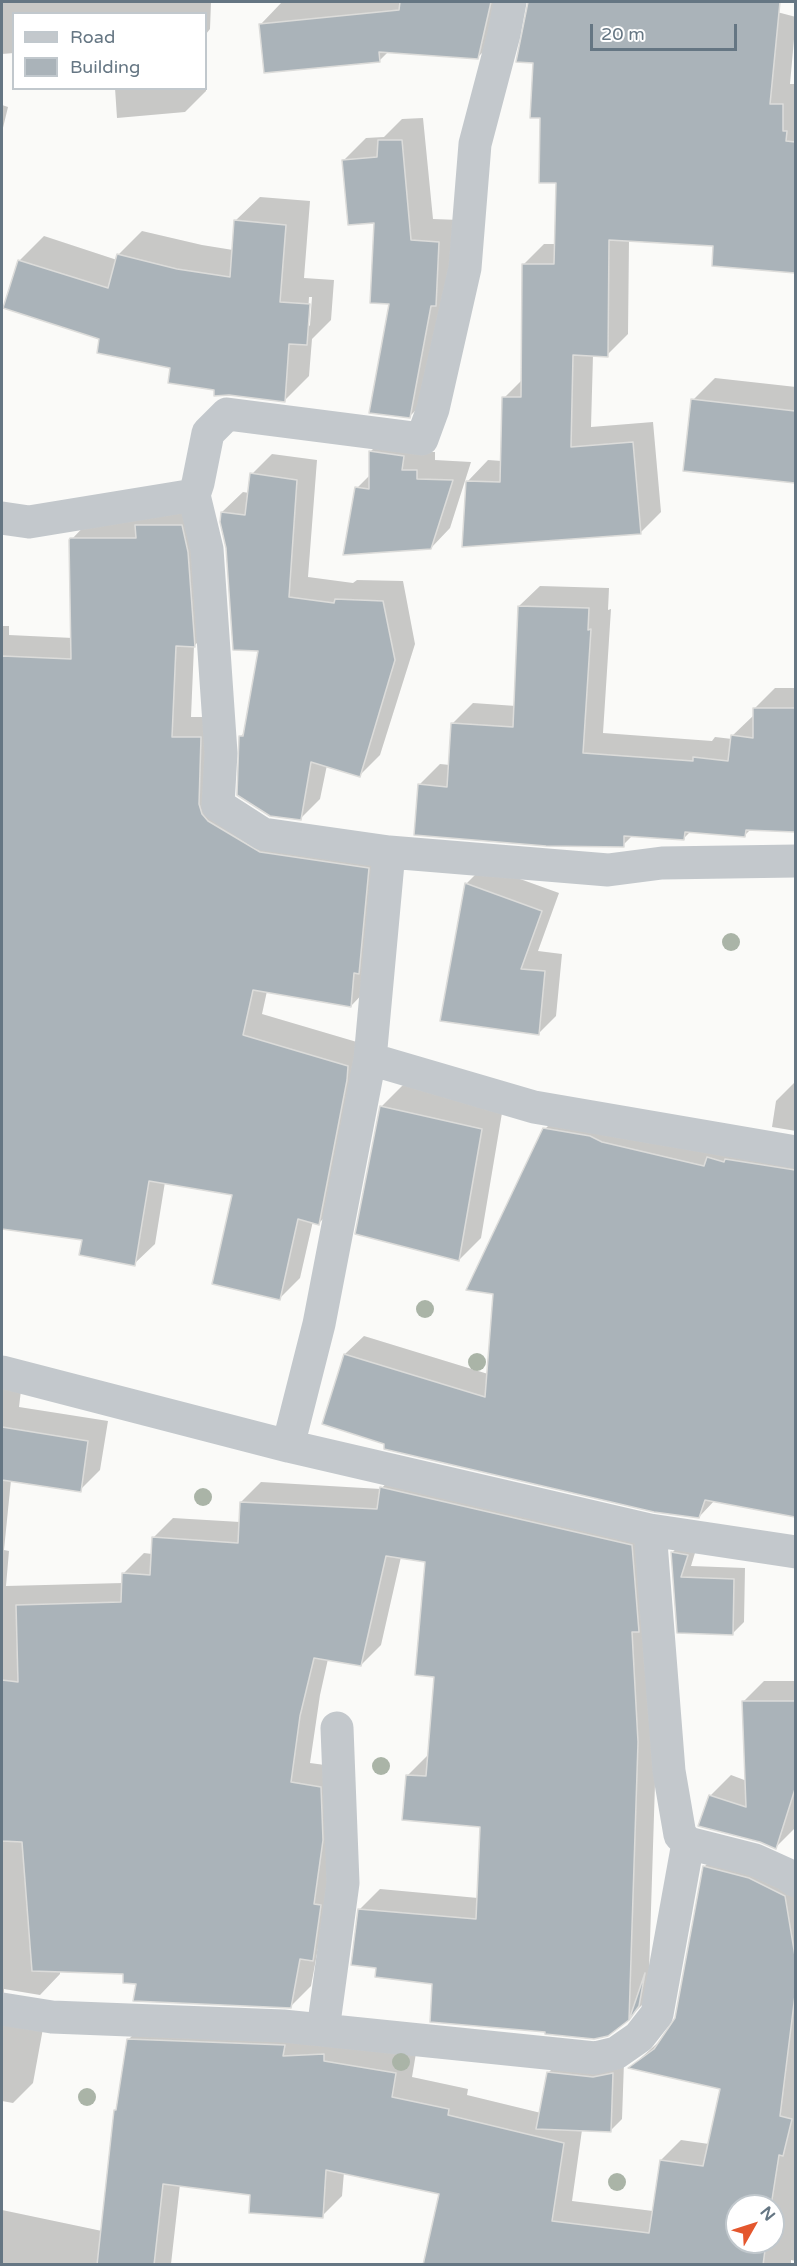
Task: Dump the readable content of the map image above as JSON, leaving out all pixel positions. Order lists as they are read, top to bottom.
{
  "legend": ["Road", "Building"],
  "scale_bar": "20 m",
  "north": "top right"
}
